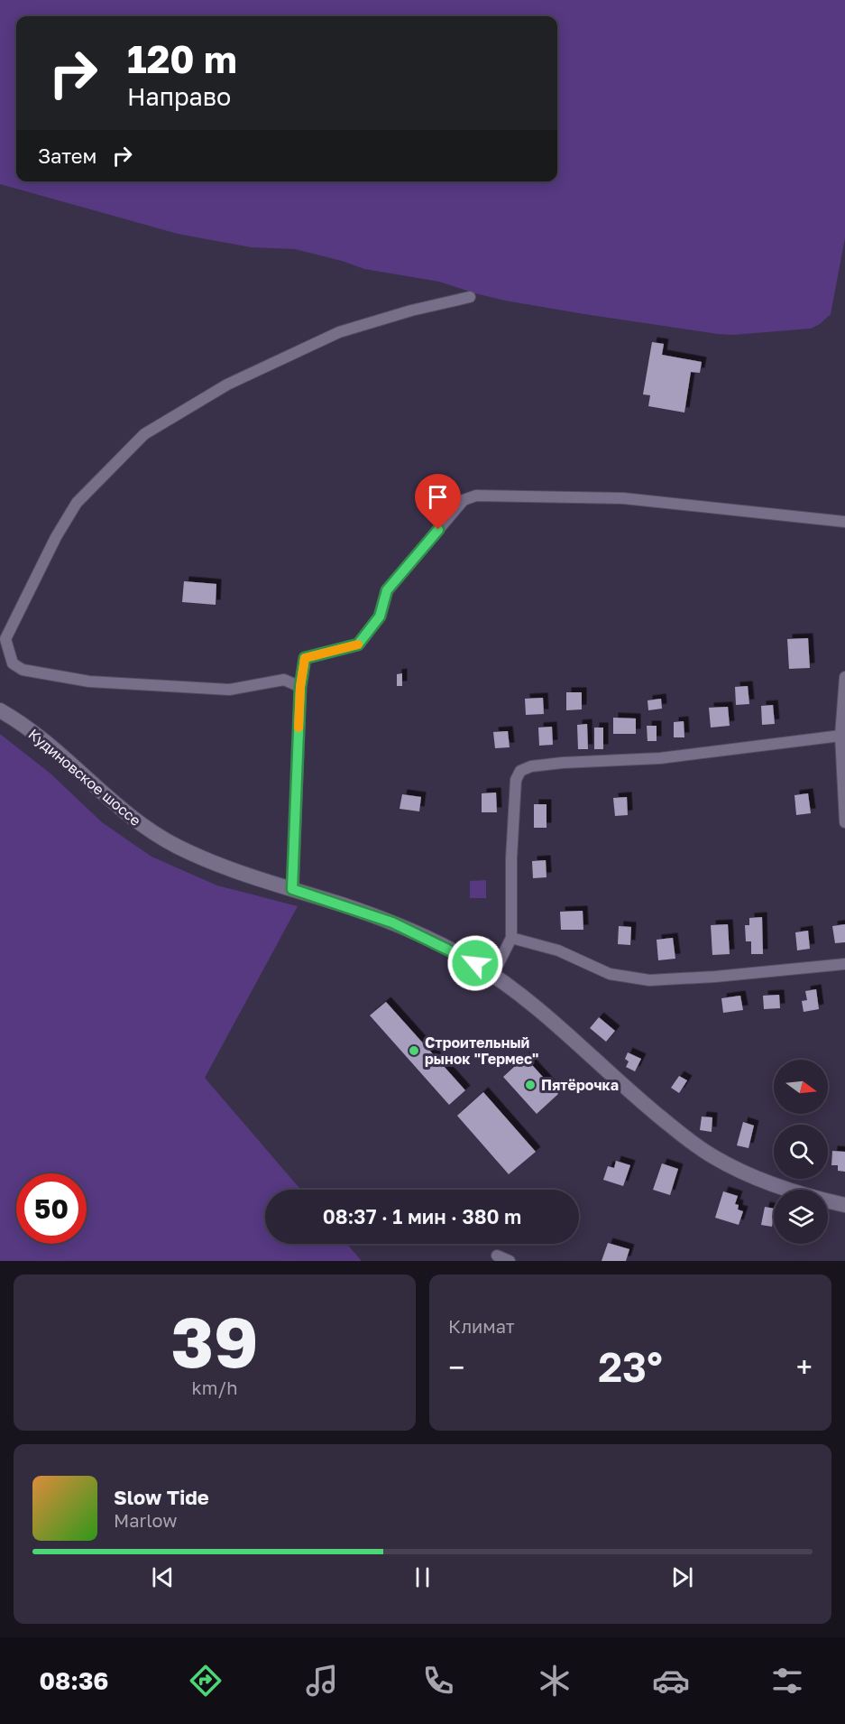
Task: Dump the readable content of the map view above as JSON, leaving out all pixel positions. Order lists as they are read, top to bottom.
{
  "streets": {
    "main road": ["Кудиновское шоссе"]
  },
  "places": ["Строительный рынок \"Гермес\"", "Пятёрочка"],
  "north": "right",
  "page": {
    "turn": ["120 m", "Направо"],
    "then": "Затем",
    "limit": "50",
    "trip": "08:37 · 1 мин · 380 m",
    "tile": [
      ["39", "km/h"],
      "Климат"
    ],
    "heat": ["−", "23°", "+"],
    "song": ["Slow Tide", "Marlow"],
    "tabs": "08:36"
  }
}
